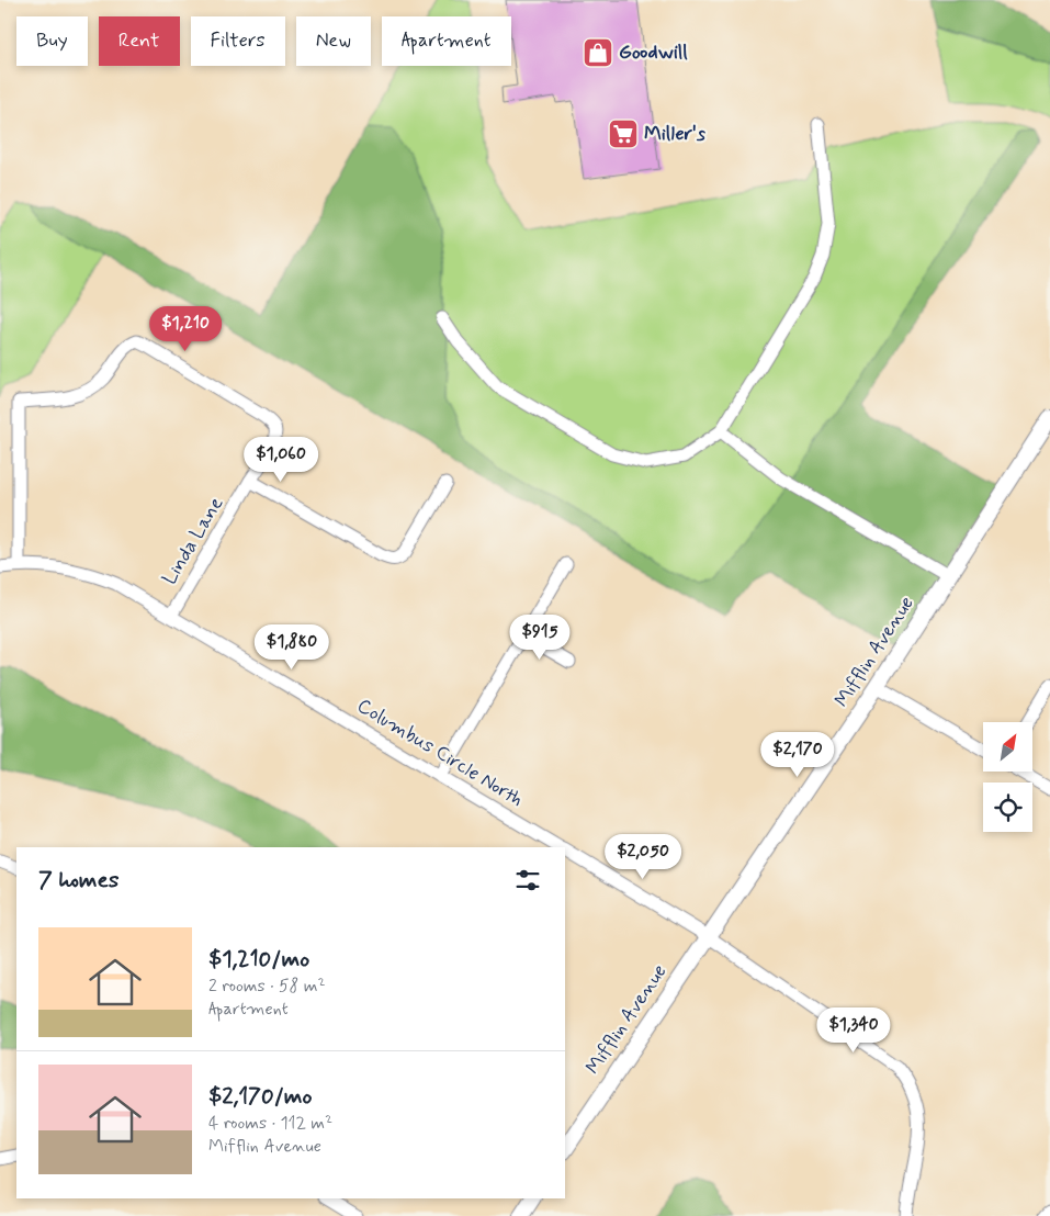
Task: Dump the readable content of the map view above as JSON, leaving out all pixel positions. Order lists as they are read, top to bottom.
{
  "streets": {
    "street": ["Linda Lane", "Mifflin Avenue", "Columbus Circle North"]
  },
  "crossings": [
    ["Linda Lane", "Columbus Circle North"],
    ["Mifflin Avenue", "Columbus Circle North"]
  ],
  "places": {
    "shop": ["Goodwill"],
    "supermarket": ["Miller's"]
  },
  "north": "top right",
  "page": {
    "chip": [
      "Buy",
      "Rent",
      "Filters",
      "New",
      "Apartment"
    ],
    "price": [
      "$1,210",
      "$1,060",
      "$915",
      "$1,880",
      "$2,170",
      "$2,050",
      "$1,340"
    ],
    "heading": "7 homes",
    "list": [
      {
        "name": "$1,210/mo",
        "note": "2 rooms · 58 m² · Apartment"
      },
      {
        "name": "$2,170/mo",
        "note": "4 rooms · 112 m² · Mifflin Avenue"
      }
    ]
  }
}
